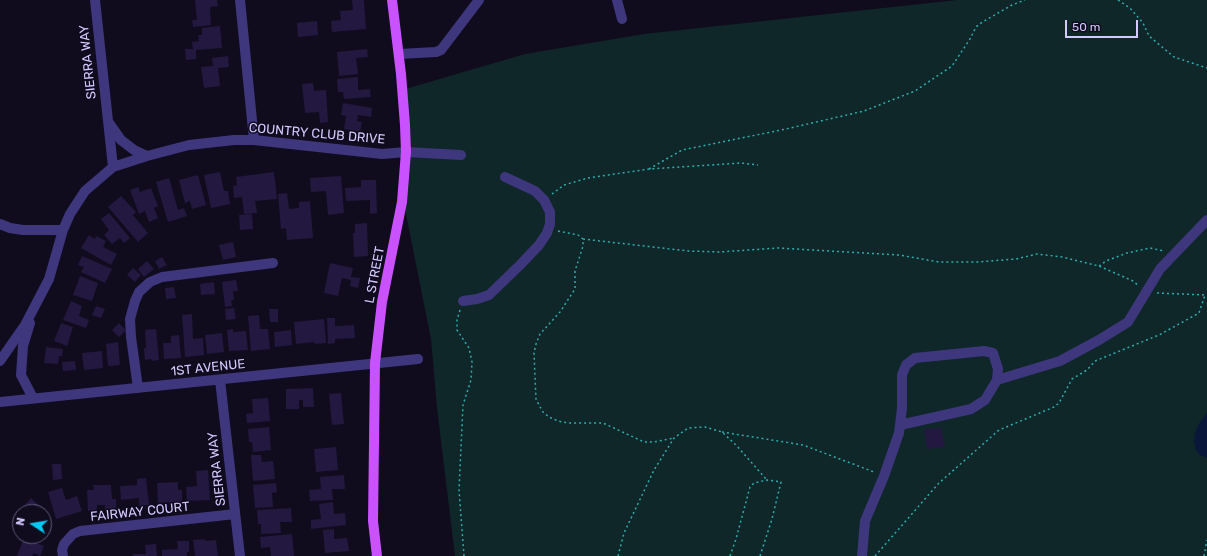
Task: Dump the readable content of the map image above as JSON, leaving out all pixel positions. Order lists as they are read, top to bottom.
{
  "streets": {
    "main road": ["L STREET"],
    "street": [
      "SIERRA WAY",
      "COUNTRY CLUB DRIVE",
      "1ST AVENUE",
      "FAIRWAY COURT"
    ]
  },
  "crossings": [
    ["SIERRA WAY", "COUNTRY CLUB DRIVE"],
    ["SIERRA WAY", "1ST AVENUE"],
    ["SIERRA WAY", "FAIRWAY COURT"],
    ["COUNTRY CLUB DRIVE", "L STREET"],
    ["COUNTRY CLUB DRIVE", "1ST AVENUE"],
    ["L STREET", "1ST AVENUE"]
  ],
  "scale_bar": "50 m",
  "north": "left"
}
